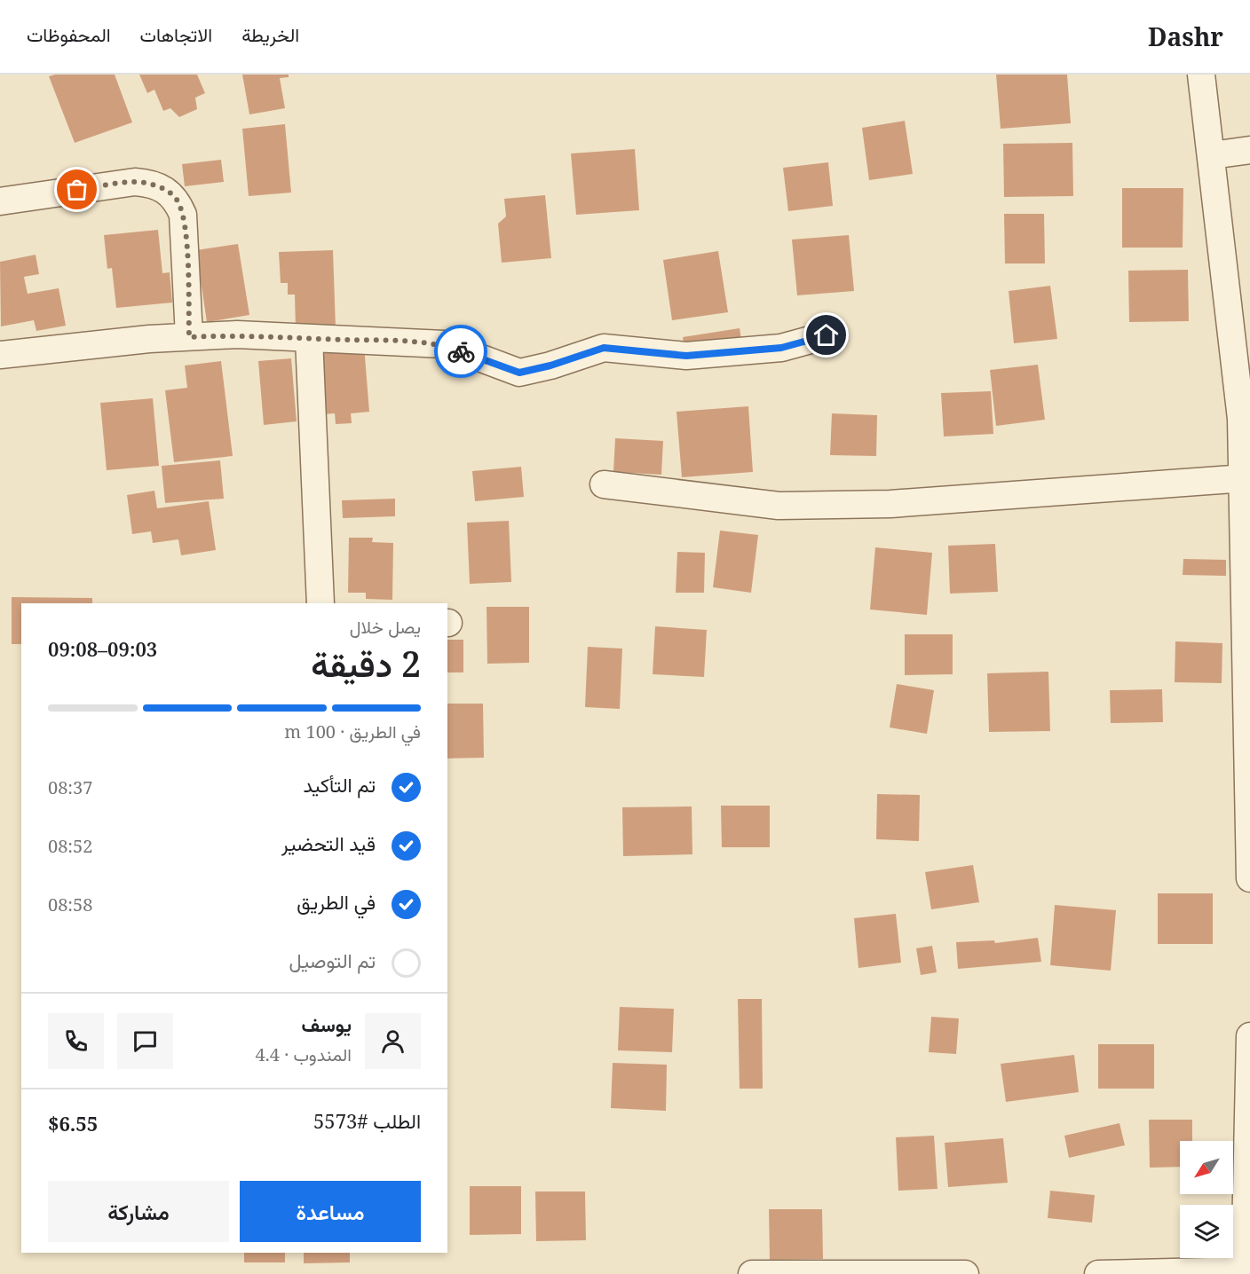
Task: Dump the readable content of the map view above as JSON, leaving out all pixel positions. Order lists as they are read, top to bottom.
{
  "north": "bottom left",
  "page": {
    "header": "Dashr",
    "nav": ["الخريطة", "الاتجاهات", "المحفوظات"],
    "heading": ["2 دقيقة", "يصل خلال", "09:03–09:08"],
    "panel": [
      "يوسف",
      "المندوب · 4.4",
      "الطلب #5573",
      "$6.55"
    ],
    "bar": "في الطريق · 100 m",
    "list": [
      ["تم التأكيد", "08:37"],
      ["قيد التحضير", "08:52"],
      ["في الطريق", "08:58"],
      "تم التوصيل"
    ],
    "buttons": ["مساعدة", "مشاركة"]
  }
}
